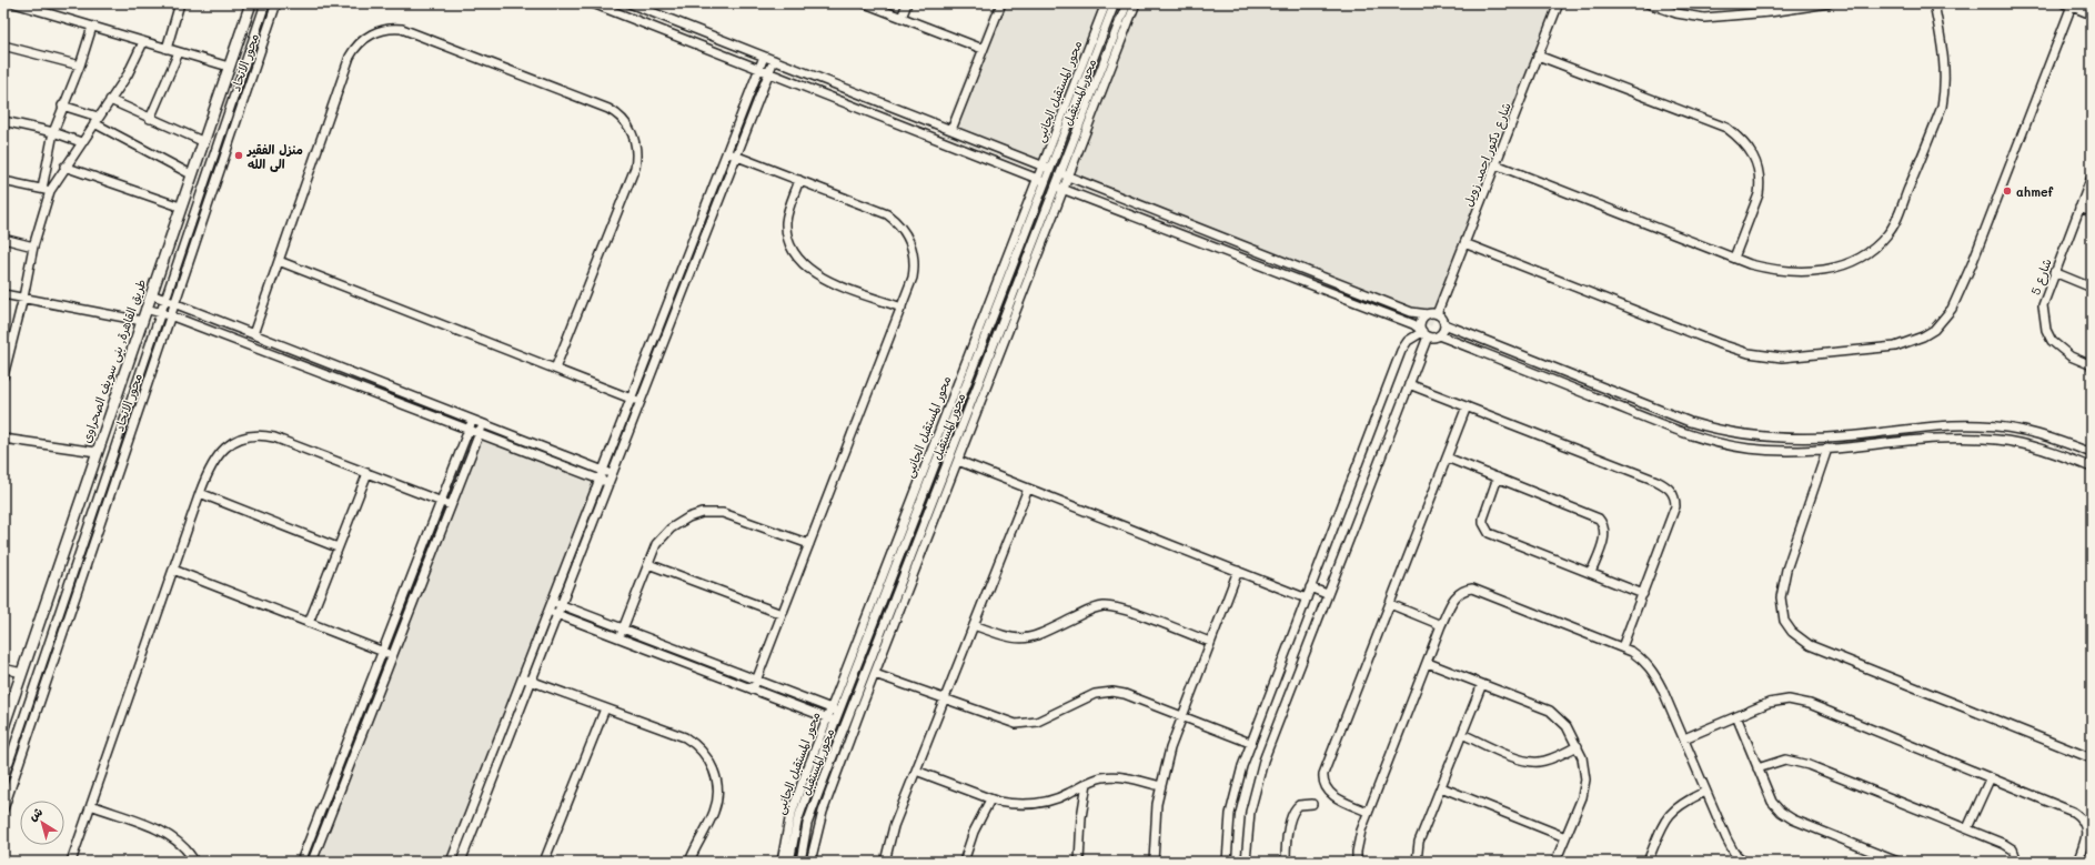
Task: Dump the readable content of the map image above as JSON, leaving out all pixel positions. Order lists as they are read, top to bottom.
{
  "streets": {
    "main road": ["طريق القاهرة, بنى سويف الصحراوى"],
    "street": [
      "محور الاتحاد",
      "محور المستقبل الجانبى",
      "محور المستقبل",
      "شارع دكتور احمد زويل",
      "شارع 5"
    ]
  },
  "crossings": [
    ["محور المستقبل الجانبى", "محور المستقبل"]
  ],
  "places": ["منزل الفقير الى الله", "ahmef"],
  "north": "top left"
}
